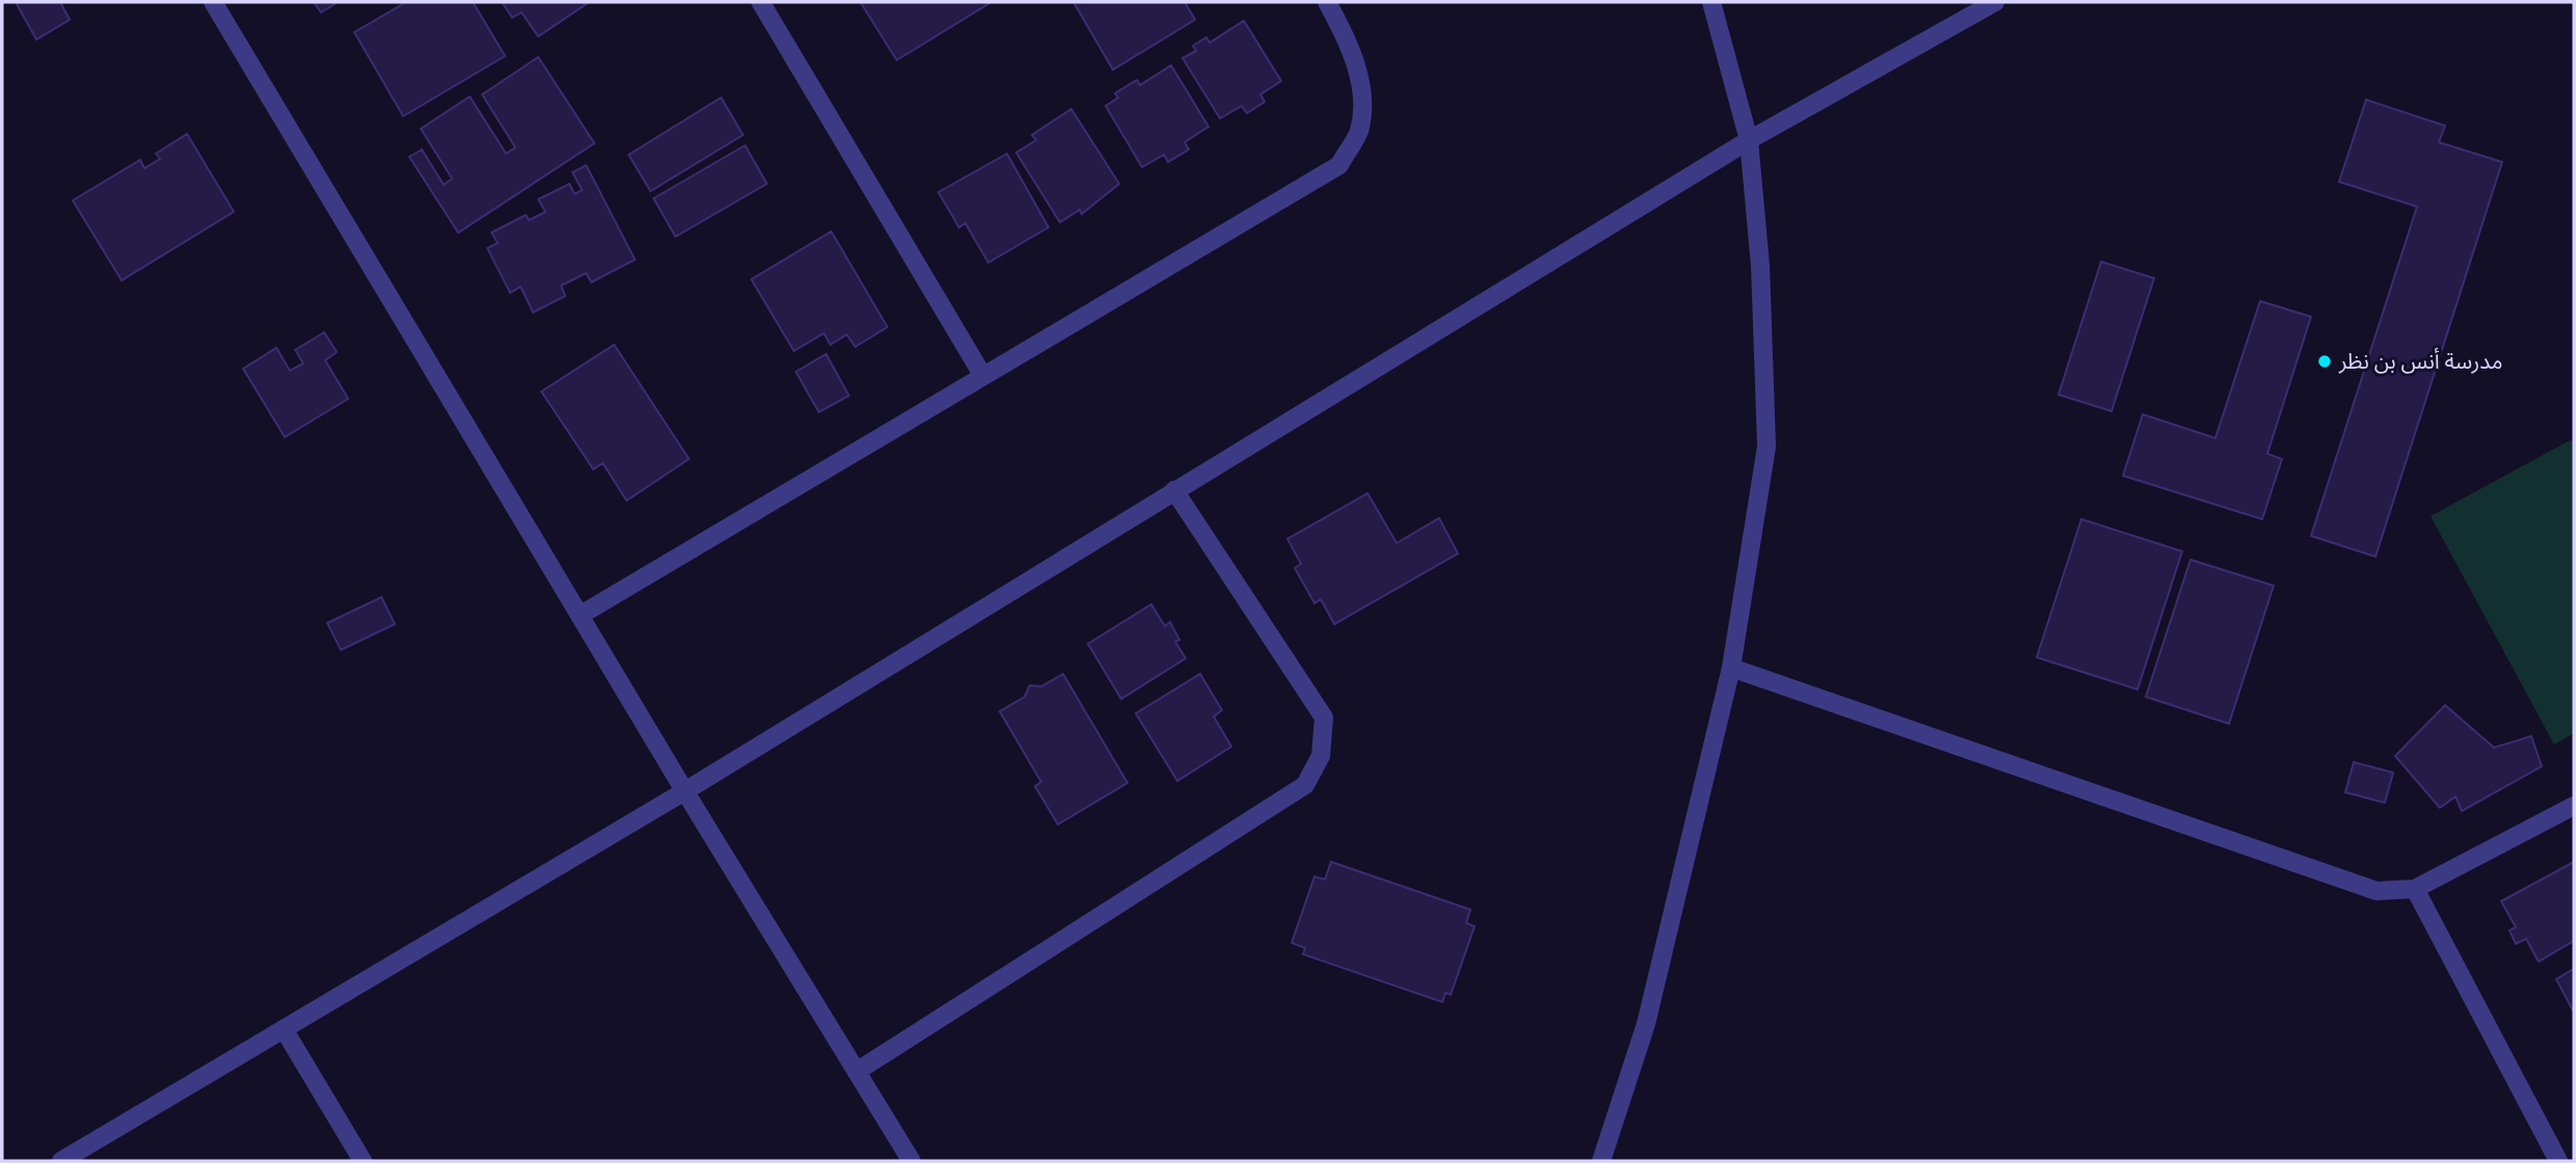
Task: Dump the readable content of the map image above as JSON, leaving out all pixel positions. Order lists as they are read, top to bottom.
{
  "places": ["مدرسة أنس بن نظر"]
}
